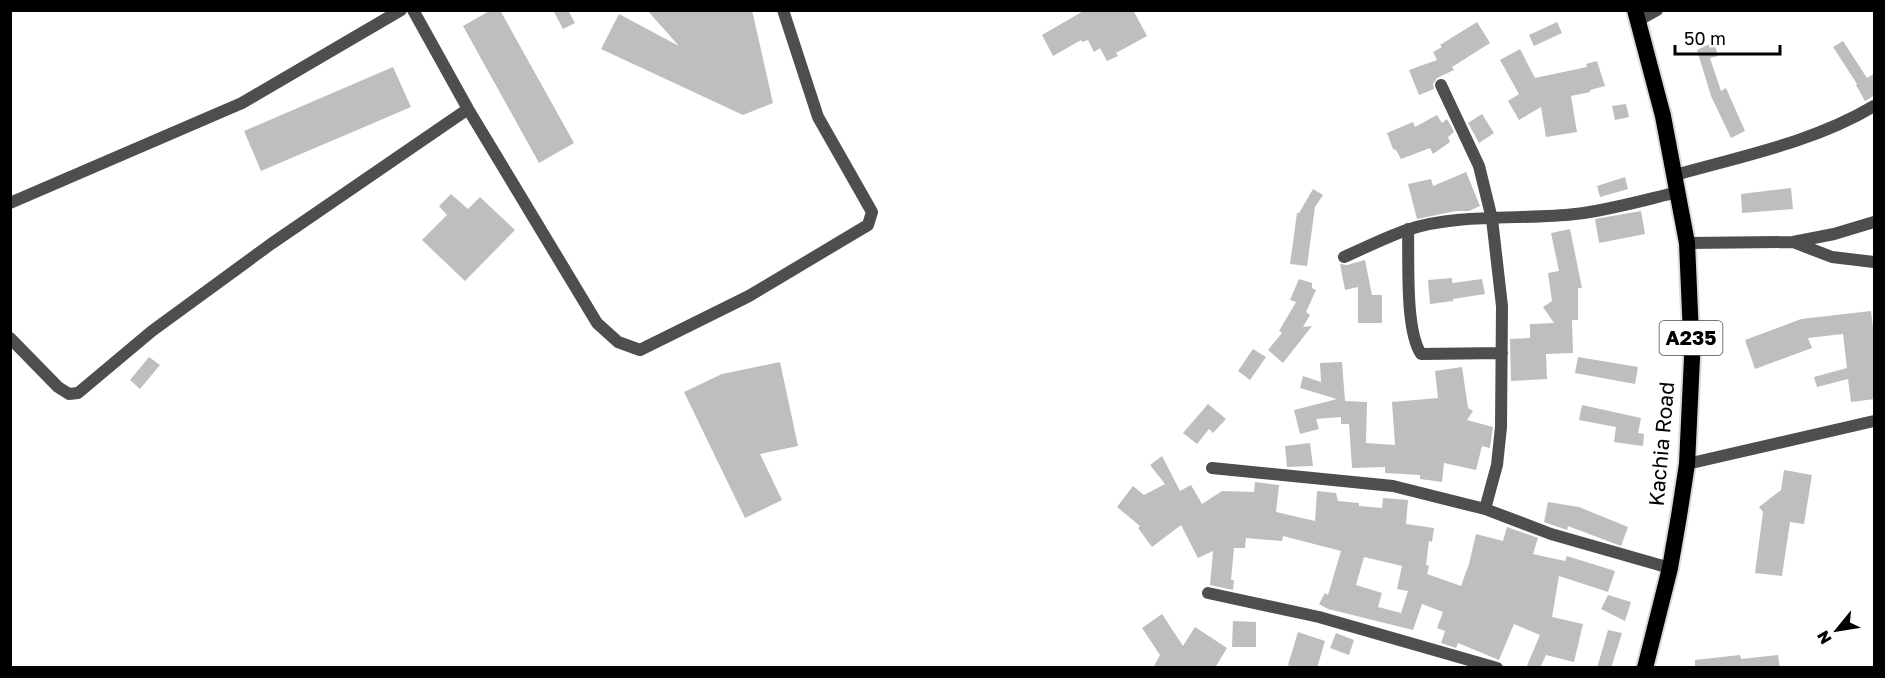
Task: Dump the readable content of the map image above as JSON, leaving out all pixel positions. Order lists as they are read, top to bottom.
{
  "streets": {
    "highway": ["A235", "Kachia Road"]
  },
  "scale_bar": "50 m",
  "north": "bottom left"
}
